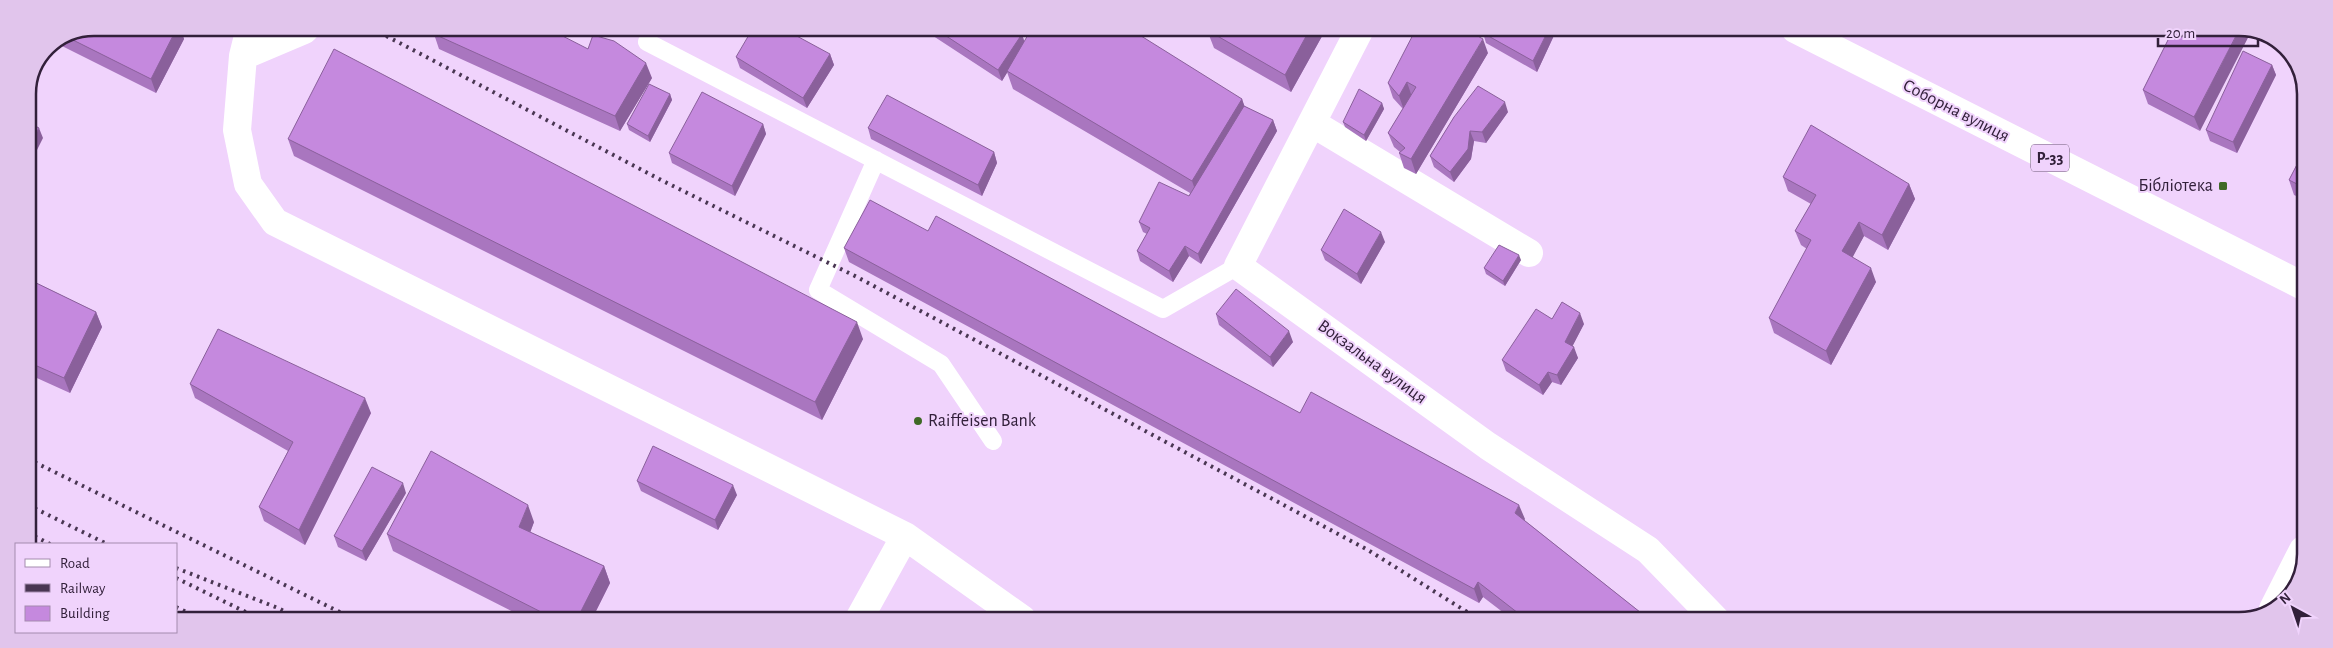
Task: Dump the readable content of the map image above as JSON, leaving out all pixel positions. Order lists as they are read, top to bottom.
{
  "streets": {
    "street": ["Соборна вулиця", "Р-33", "Вокзальна вулиця"]
  },
  "places": {
    "transit": ["Бібліотека"],
    "other": ["Raiffeisen Bank"]
  },
  "legend": ["Road", "Railway", "Building"],
  "scale_bar": "20 m",
  "north": "top left"
}
